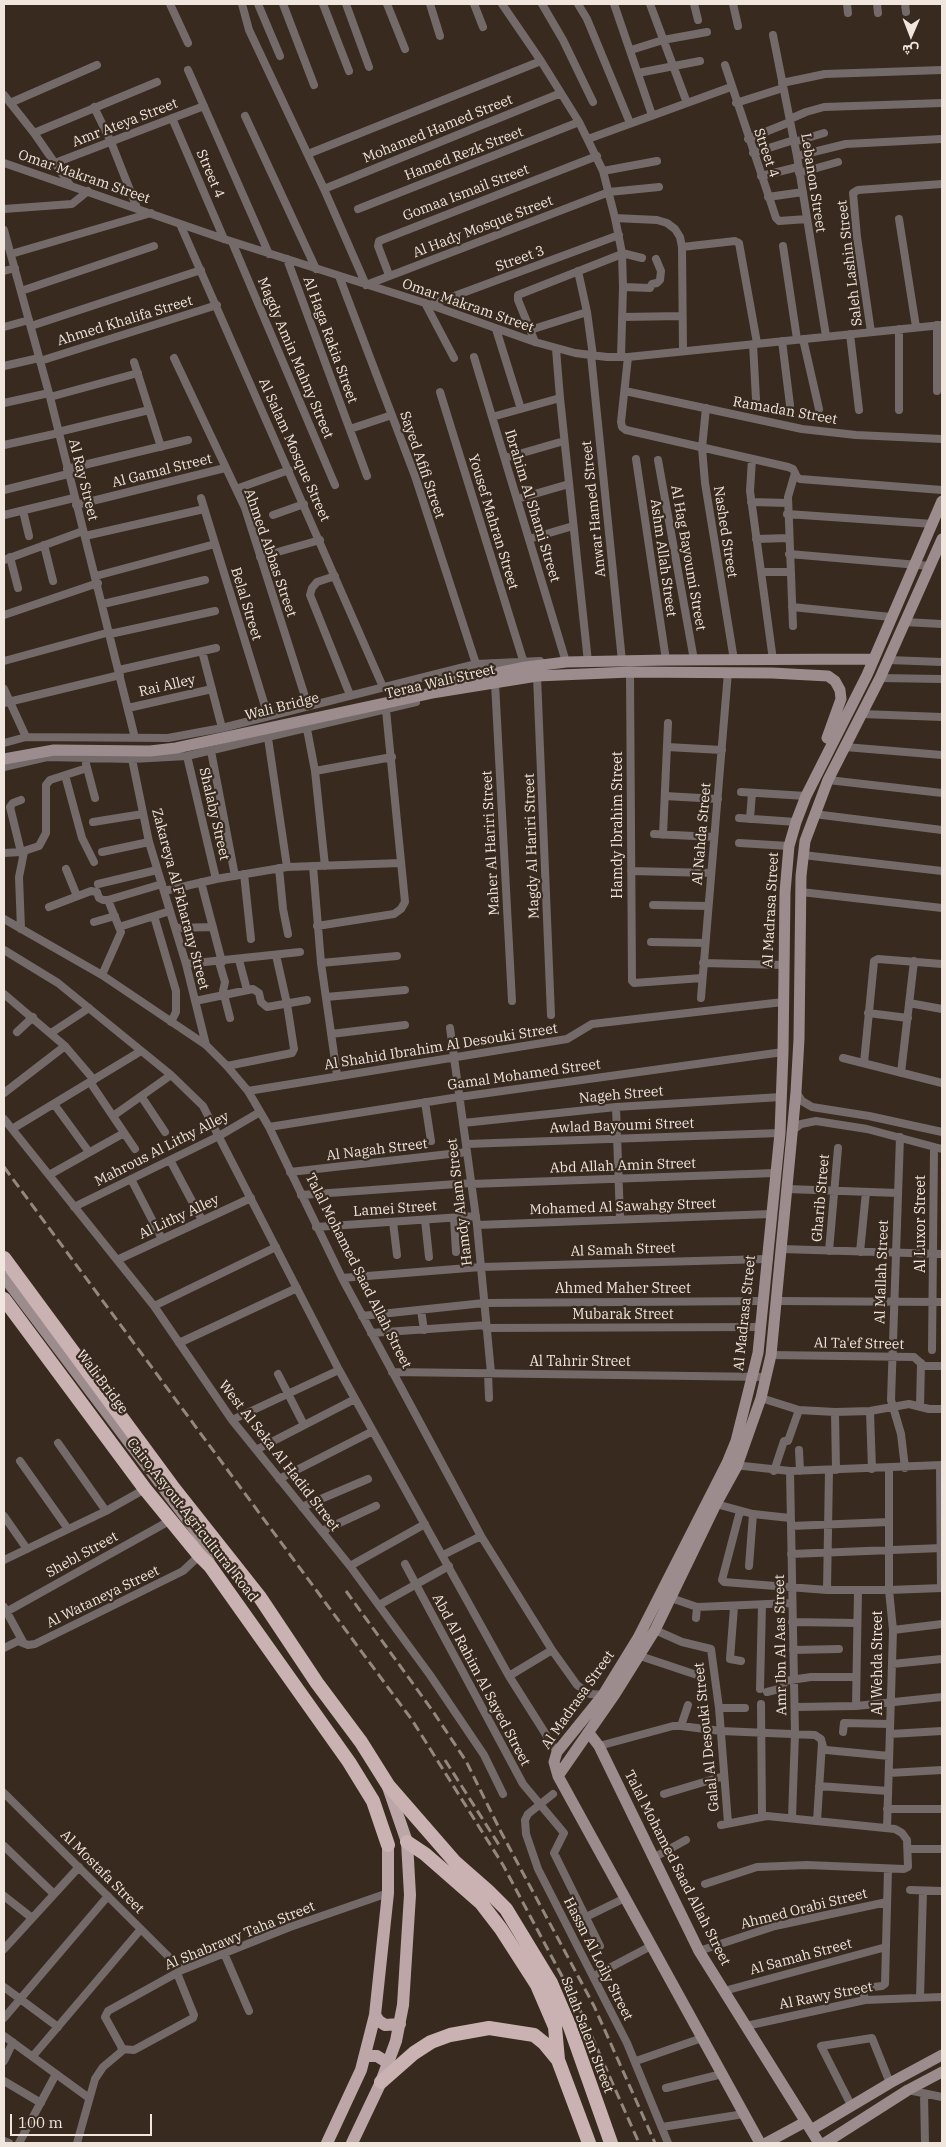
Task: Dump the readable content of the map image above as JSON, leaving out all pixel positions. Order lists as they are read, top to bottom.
{
  "streets": {
    "highway": ["Cairo,Asyout Agricultural Road", "Salah Salem Street"],
    "main road": [
      "Teraa Wali Street",
      "Wali Bridge",
      "Al Madrasa Street",
      "Talal Mohamed Saad Allah Street"
    ],
    "street": [
      "Amr Ateya Street",
      "Mohamed Hamed Street",
      "Street 4",
      "Hamed Rezk Street",
      "Omar Makram Street",
      "Lebanon Street",
      "Gomaa Ismail Street",
      "Al Hady Mosque Street",
      "Street 3",
      "Saleh Lashin Street",
      "Ahmed Khalifa Street",
      "Al Haga Rakia Street",
      "Magdy Amin Mahny Street",
      "Ramadan Street",
      "Al Salam Mosque Street",
      "Sayed Afifi Street",
      "Al Gamal Street",
      "Al Ray Street",
      "Ibrahim Al Shami Street",
      "Anwar Hamed Street",
      "Yousef Mahran Street",
      "Nashed Street",
      "Ahmed Abbas Street",
      "Ashm Allah Street",
      "Al Hag Bayoumi Street",
      "Belal Street",
      "Rai Alley",
      "Shalaby Street",
      "Hamdy Ibrahim Street",
      "Al Nahda Street",
      "Maher Al Hariri Street",
      "Magdy Al Hariri Street",
      "Zakareya Al Fkharany Street",
      "Al Shahid Ibrahim Al Desouki Street",
      "Gamal Mohamed Street",
      "Nageh Street",
      "Awlad Bayoumi Street",
      "Mahrous Al Lithy Alley",
      "Al Nagah Street",
      "Abd Allah Amin Street",
      "Gharib Street",
      "Hamdy Alam Street",
      "Mohamed Al Sawahgy Street",
      "Lamei Street",
      "Al Lithy Alley",
      "Al Luxor Street",
      "Al Samah Street",
      "Al Mallah Street",
      "Ahmed Maher Street",
      "Mubarak Street",
      "Al Ta'ef Street",
      "Al Tahrir Street",
      "West Al Seka Al Hadid Street",
      "Shebl Street",
      "Al Wataneya Street",
      "Amr Ibn Al Aas Street",
      "Al Wehda Street",
      "Abd Al Rahim Al Sayed Street",
      "Galal Al Desouki Street",
      "Al Mostafa Street",
      "Ahmed Orabi Street",
      "Al Shabrawy Taha Street",
      "Hassn Al Loily Street",
      "Al Rawy Street"
    ]
  },
  "crossings": [
    ["Amr Ateya Street", "Street 4"],
    ["Street 4", "Omar Makram Street"],
    ["Street 4", "Lebanon Street"],
    ["Street 4", "Magdy Amin Mahny Street"],
    ["Omar Makram Street", "Lebanon Street"],
    ["Omar Makram Street", "Al Hady Mosque Street"],
    ["Omar Makram Street", "Street 3"],
    ["Omar Makram Street", "Saleh Lashin Street"],
    ["Omar Makram Street", "Al Haga Rakia Street"],
    ["Omar Makram Street", "Magdy Amin Mahny Street"],
    ["Omar Makram Street", "Al Salam Mosque Street"],
    ["Omar Makram Street", "Sayed Afifi Street"],
    ["Omar Makram Street", "Anwar Hamed Street"],
    ["Gomaa Ismail Street", "Al Hady Mosque Street"],
    ["Ahmed Khalifa Street", "Al Salam Mosque Street"],
    ["Ahmed Khalifa Street", "Al Ray Street"],
    ["Ramadan Street", "Nashed Street"],
    ["Al Salam Mosque Street", "Teraa Wali Street"],
    ["Sayed Afifi Street", "Teraa Wali Street"],
    ["Al Gamal Street", "Al Ray Street"],
    ["Al Gamal Street", "Ahmed Abbas Street"],
    ["Al Ray Street", "Teraa Wali Street"],
    ["Al Ray Street", "Rai Alley"],
    ["Ibrahim Al Shami Street", "Teraa Wali Street"],
    ["Ibrahim Al Shami Street", "Wali Bridge"],
    ["Anwar Hamed Street", "Teraa Wali Street"],
    ["Yousef Mahran Street", "Teraa Wali Street"],
    ["Nashed Street", "Teraa Wali Street"],
    ["Ahmed Abbas Street", "Teraa Wali Street"],
    ["Ashm Allah Street", "Teraa Wali Street"],
    ["Al Hag Bayoumi Street", "Teraa Wali Street"],
    ["Belal Street", "Teraa Wali Street"],
    ["Teraa Wali Street", "Wali Bridge"],
    ["Teraa Wali Street", "Shalaby Street"],
    ["Teraa Wali Street", "Hamdy Ibrahim Street"],
    ["Teraa Wali Street", "Al Nahda Street"],
    ["Teraa Wali Street", "Maher Al Hariri Street"],
    ["Teraa Wali Street", "Magdy Al Hariri Street"],
    ["Teraa Wali Street", "Zakareya Al Fkharany Street"],
    ["Teraa Wali Street", "Al Madrasa Street"],
    ["Wali Bridge", "Cairo,Asyout Agricultural Road"],
    ["Wali Bridge", "Al Wataneya Street"],
    ["Hamdy Ibrahim Street", "Al Nahda Street"],
    ["Zakareya Al Fkharany Street", "Talal Mohamed Saad Allah Street"],
    ["Al Madrasa Street", "Al Shahid Ibrahim Al Desouki Street"],
    ["Al Madrasa Street", "Gamal Mohamed Street"],
    ["Al Madrasa Street", "Nageh Street"],
    ["Al Madrasa Street", "Awlad Bayoumi Street"],
    ["Al Madrasa Street", "Abd Allah Amin Street"],
    ["Al Madrasa Street", "Mohamed Al Sawahgy Street"],
    ["Al Madrasa Street", "Al Samah Street"],
    ["Al Madrasa Street", "Talal Mohamed Saad Allah Street"],
    ["Al Madrasa Street", "Ahmed Maher Street"],
    ["Al Madrasa Street", "Mubarak Street"],
    ["Al Madrasa Street", "Al Ta'ef Street"],
    ["Al Madrasa Street", "Al Tahrir Street"],
    ["Al Madrasa Street", "Galal Al Desouki Street"],
    ["Al Shahid Ibrahim Al Desouki Street", "Hamdy Alam Street"],
    ["Al Shahid Ibrahim Al Desouki Street", "Talal Mohamed Saad Allah Street"],
    ["Gamal Mohamed Street", "Hamdy Alam Street"],
    ["Gamal Mohamed Street", "Talal Mohamed Saad Allah Street"],
    ["Nageh Street", "Hamdy Alam Street"],
    ["Awlad Bayoumi Street", "Al Nagah Street"],
    ["Awlad Bayoumi Street", "Hamdy Alam Street"],
    ["Mahrous Al Lithy Alley", "Talal Mohamed Saad Allah Street"],
    ["Mahrous Al Lithy Alley", "West Al Seka Al Hadid Street"],
    ["Al Nagah Street", "Hamdy Alam Street"],
    ["Al Nagah Street", "Talal Mohamed Saad Allah Street"],
    ["Abd Allah Amin Street", "Hamdy Alam Street"],
    ["Abd Allah Amin Street", "Talal Mohamed Saad Allah Street"],
    ["Hamdy Alam Street", "Mohamed Al Sawahgy Street"],
    ["Hamdy Alam Street", "Lamei Street"],
    ["Hamdy Alam Street", "Al Samah Street"],
    ["Hamdy Alam Street", "Ahmed Maher Street"],
    ["Hamdy Alam Street", "Mubarak Street"],
    ["Hamdy Alam Street", "Al Tahrir Street"],
    ["Mohamed Al Sawahgy Street", "Lamei Street"],
    ["Lamei Street", "Talal Mohamed Saad Allah Street"],
    ["Al Lithy Alley", "West Al Seka Al Hadid Street"],
    ["Al Samah Street", "Talal Mohamed Saad Allah Street"],
    ["Talal Mohamed Saad Allah Street", "Ahmed Maher Street"],
    ["Talal Mohamed Saad Allah Street", "Mubarak Street"],
    ["Talal Mohamed Saad Allah Street", "Al Tahrir Street"],
    ["Talal Mohamed Saad Allah Street", "Ahmed Orabi Street"],
    ["Talal Mohamed Saad Allah Street", "Al Rawy Street"],
    ["Al Mallah Street", "Al Ta'ef Street"],
    ["Cairo,Asyout Agricultural Road", "Shebl Street"],
    ["Cairo,Asyout Agricultural Road", "Al Wataneya Street"],
    ["Cairo,Asyout Agricultural Road", "Salah Salem Street"],
    ["Abd Al Rahim Al Sayed Street", "Hassn Al Loily Street"],
    ["Al Mostafa Street", "Al Shabrawy Taha Street"]
  ],
  "scale_bar": "100 m",
  "north": "bottom"
}
